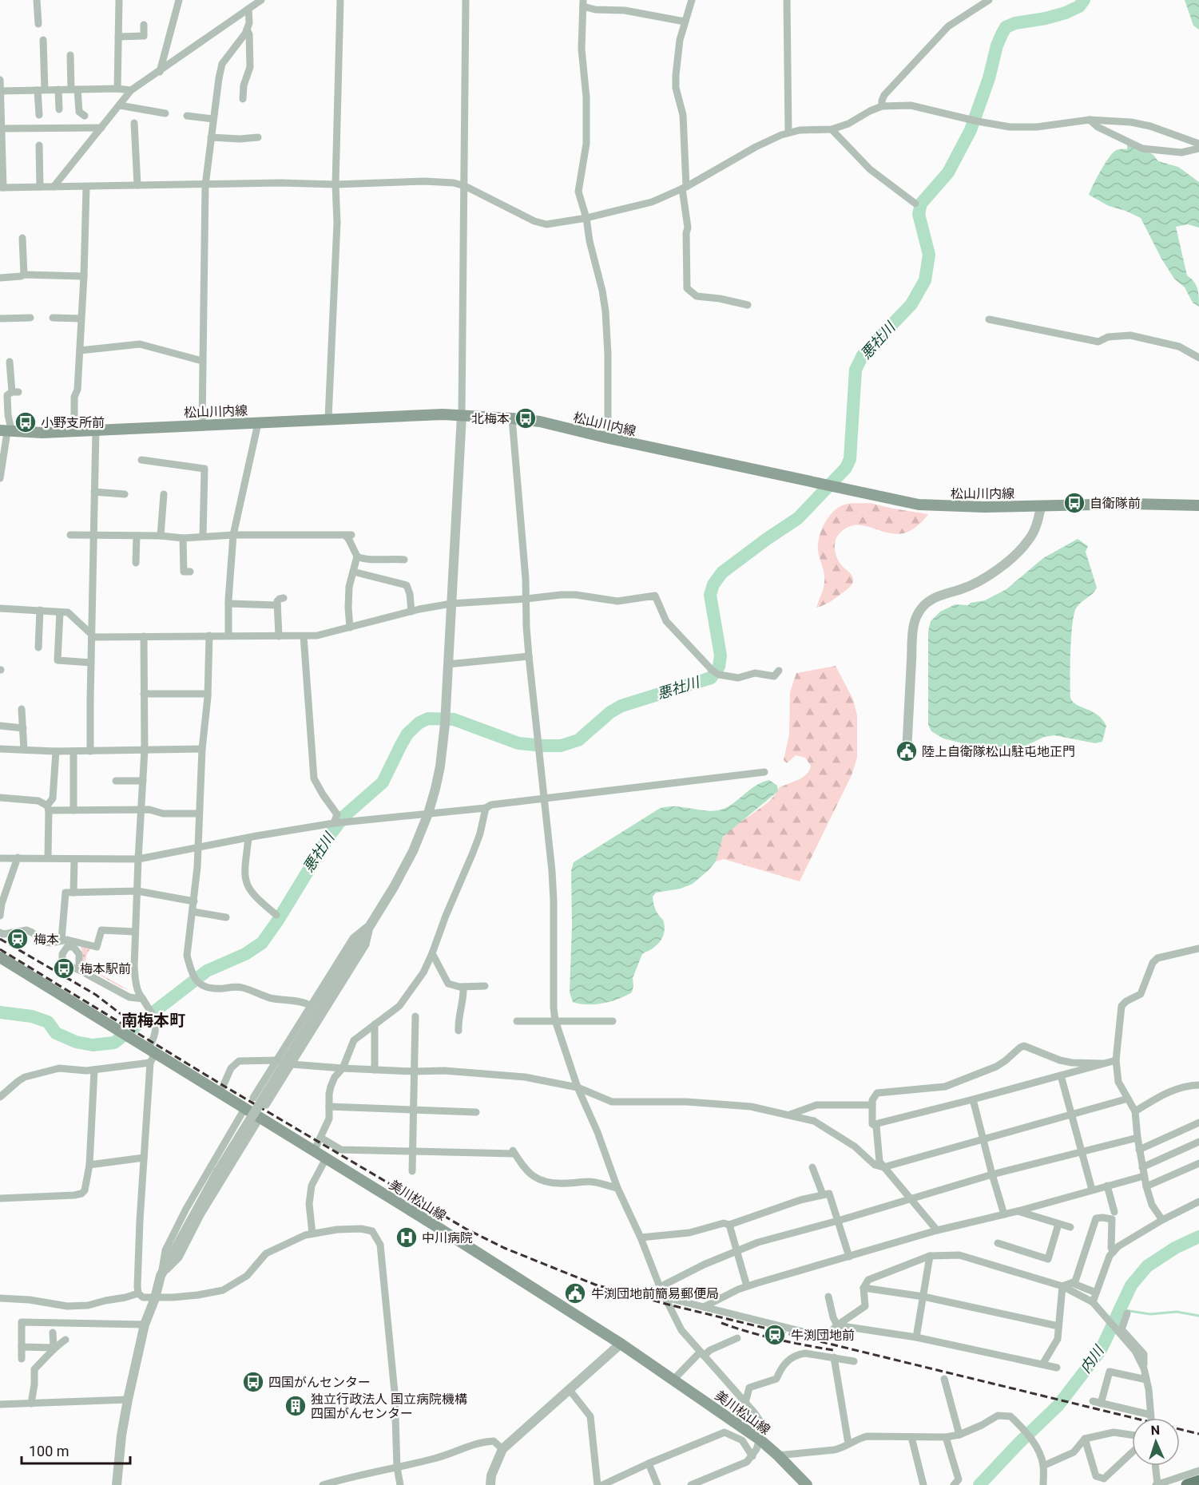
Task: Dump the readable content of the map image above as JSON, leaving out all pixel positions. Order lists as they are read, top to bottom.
{
  "streets": {
    "main road": ["松山川内線", "美川松山線"]
  },
  "districts": ["南梅本町"],
  "water": ["悪社川", "内川"],
  "places": {
    "bus stop": [
      "北梅本",
      "小野支所前",
      "自衛隊前",
      "梅本駅前",
      "四国がんセンター"
    ],
    "public building": ["陸上自衛隊松山駐屯地正門", "牛渕団地前簡易郵便局"],
    "station": ["梅本", "牛渕団地前"],
    "hospital": ["中川病院"],
    "building": ["独立行政法人 国立病院機構 四国がんセンター"]
  },
  "scale_bar": "100 m",
  "north": "top"
}
